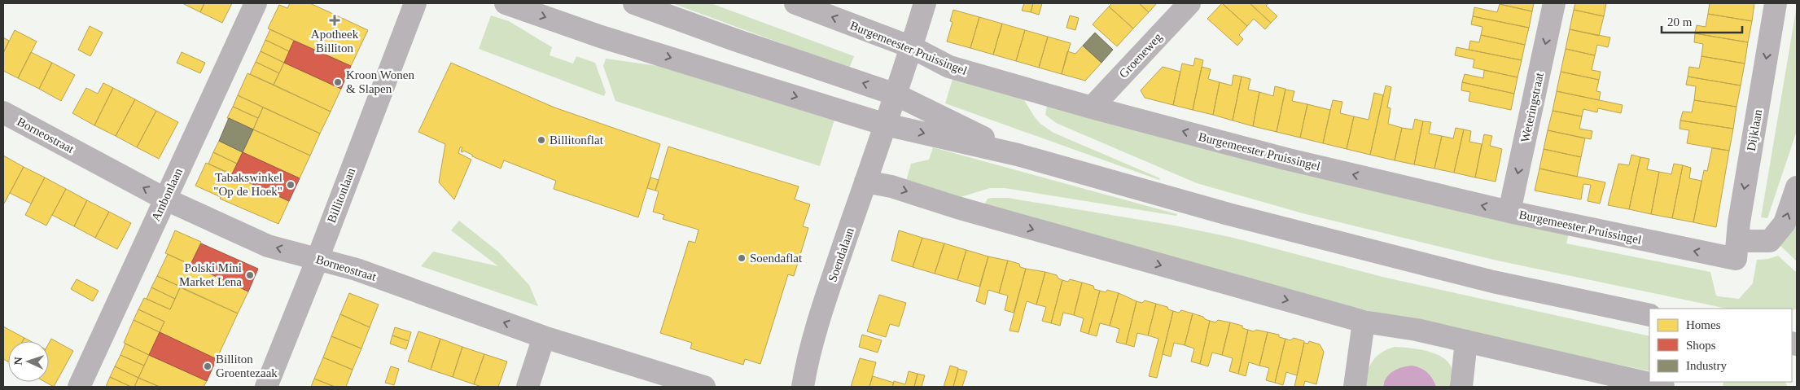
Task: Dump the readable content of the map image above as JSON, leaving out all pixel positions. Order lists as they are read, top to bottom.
{
  "streets": {
    "street": [
      "Burgemeester Pruissingel",
      "Groeneweg",
      "Weteringstraat",
      "Dijklaan",
      "Borneostraat",
      "Ambonlaan",
      "Billitonlaan",
      "Soendalaan"
    ]
  },
  "crossings": [
    ["Burgemeester Pruissingel", "Groeneweg"],
    ["Burgemeester Pruissingel", "Weteringstraat"],
    ["Burgemeester Pruissingel", "Dijklaan"],
    ["Burgemeester Pruissingel", "Soendalaan"],
    ["Borneostraat", "Ambonlaan"],
    ["Borneostraat", "Billitonlaan"]
  ],
  "one_way": ["Weteringstraat", "Dijklaan", "Borneostraat"],
  "places": {
    "health": ["Apotheek Billiton"],
    "other": [
      "Kroon Wonen & Slapen",
      "Billitonflat",
      "Tabakswinkel \"Op de Hoek\"",
      "Soendaflat",
      "Polski Mini Market Lena",
      "Billiton Groentezaak"
    ]
  },
  "legend": ["Homes", "Shops", "Industry"],
  "scale_bar": "20 m",
  "north": "left"
}
